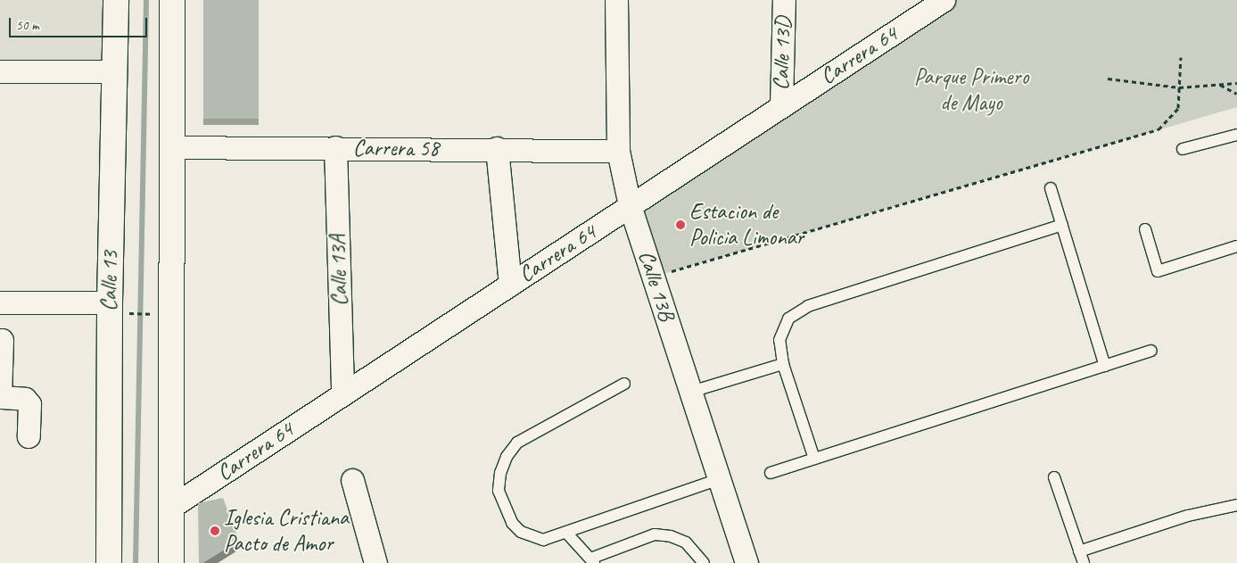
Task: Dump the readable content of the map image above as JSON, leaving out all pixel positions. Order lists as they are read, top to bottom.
{
  "streets": {
    "main road": ["Calle 13"],
    "street": [
      "Calle 13D",
      "Carrera 64",
      "Carrera 58",
      "Calle 13A",
      "Calle 13B"
    ]
  },
  "crossings": [
    ["Calle 13D", "Carrera 64"],
    ["Carrera 64", "Calle 13A"],
    ["Carrera 64", "Calle 13B"],
    ["Carrera 58", "Calle 13A"],
    ["Carrera 58", "Calle 13B"]
  ],
  "parks": ["Parque Primero de Mayo"],
  "places": ["Estacion de Policia Limonar", "Iglesia Cristiana Pacto de Amor"],
  "scale_bar": "50 m"
}
